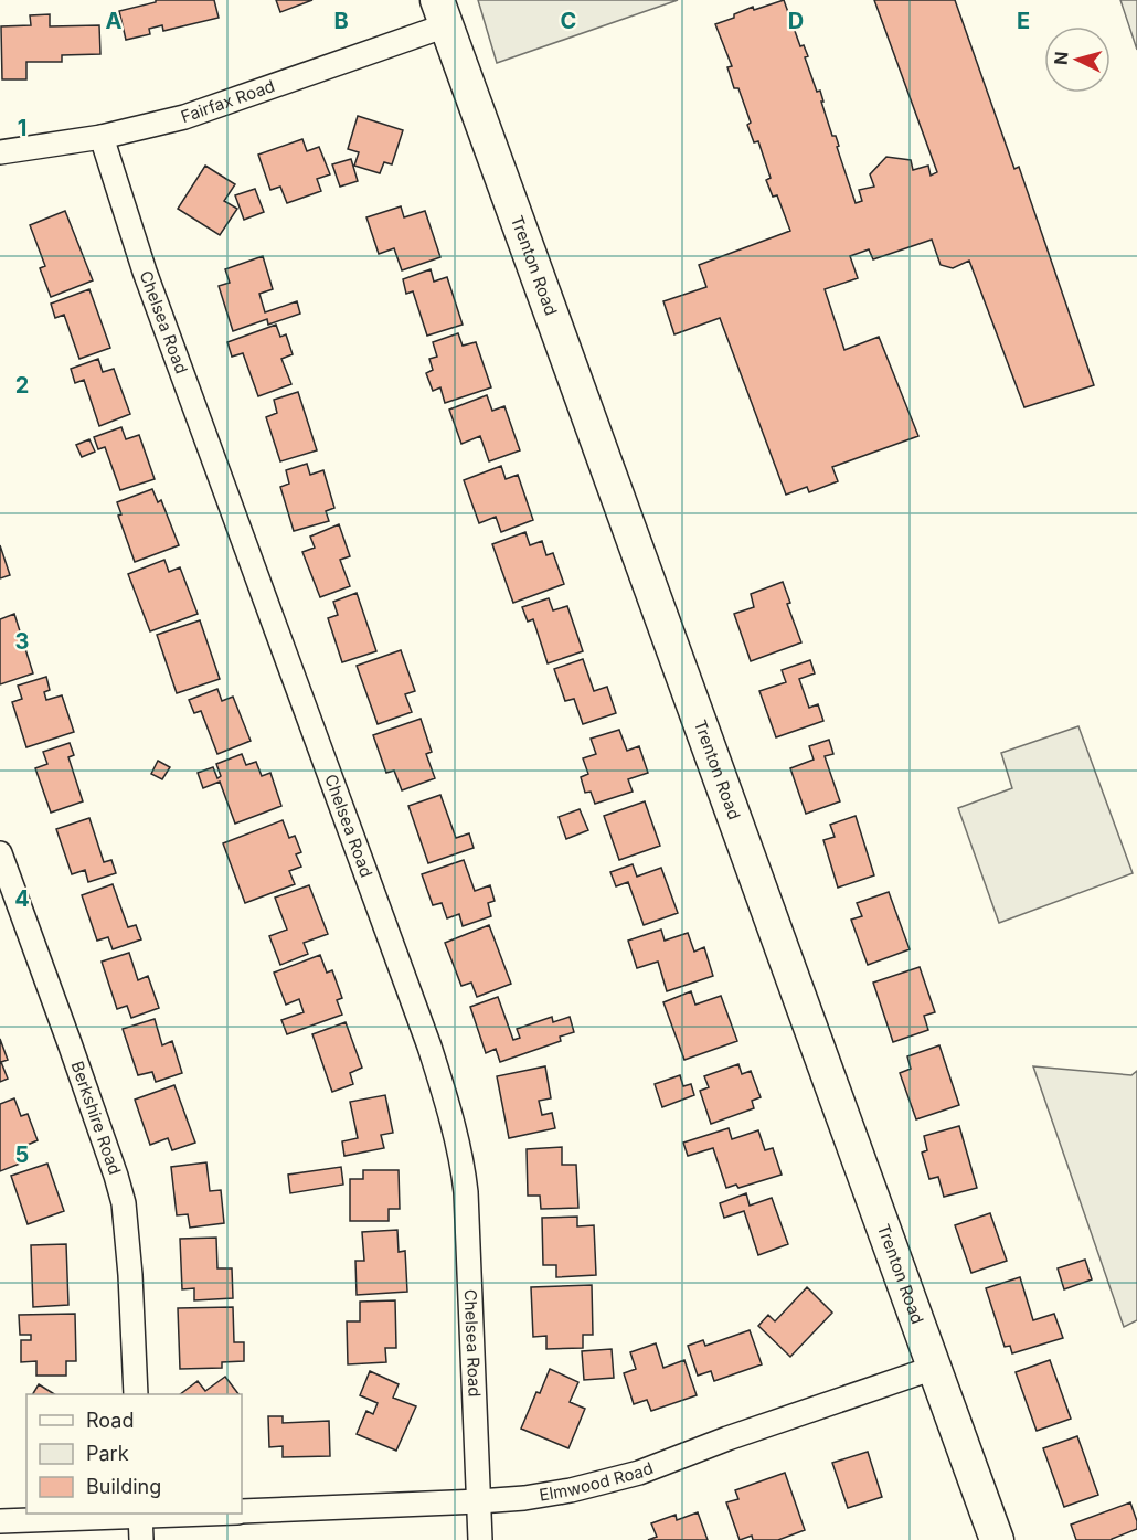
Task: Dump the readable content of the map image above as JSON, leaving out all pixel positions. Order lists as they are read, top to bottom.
{
  "streets": {
    "main road": ["Trenton Road"],
    "street": [
      "Fairfax Road",
      "Chelsea Road",
      "Berkshire Road",
      "Elmwood Road"
    ]
  },
  "crossings": [
    ["Fairfax Road", "Trenton Road"],
    ["Fairfax Road", "Chelsea Road"],
    ["Trenton Road", "Elmwood Road"],
    ["Chelsea Road", "Elmwood Road"]
  ],
  "legend": ["Road", "Park", "Building"],
  "north": "left",
  "grid": {
    "columns": [
      "A",
      "B",
      "C",
      "D",
      "E"
    ],
    "rows": [
      "1",
      "2",
      "3",
      "4",
      "5"
    ]
  }
}
